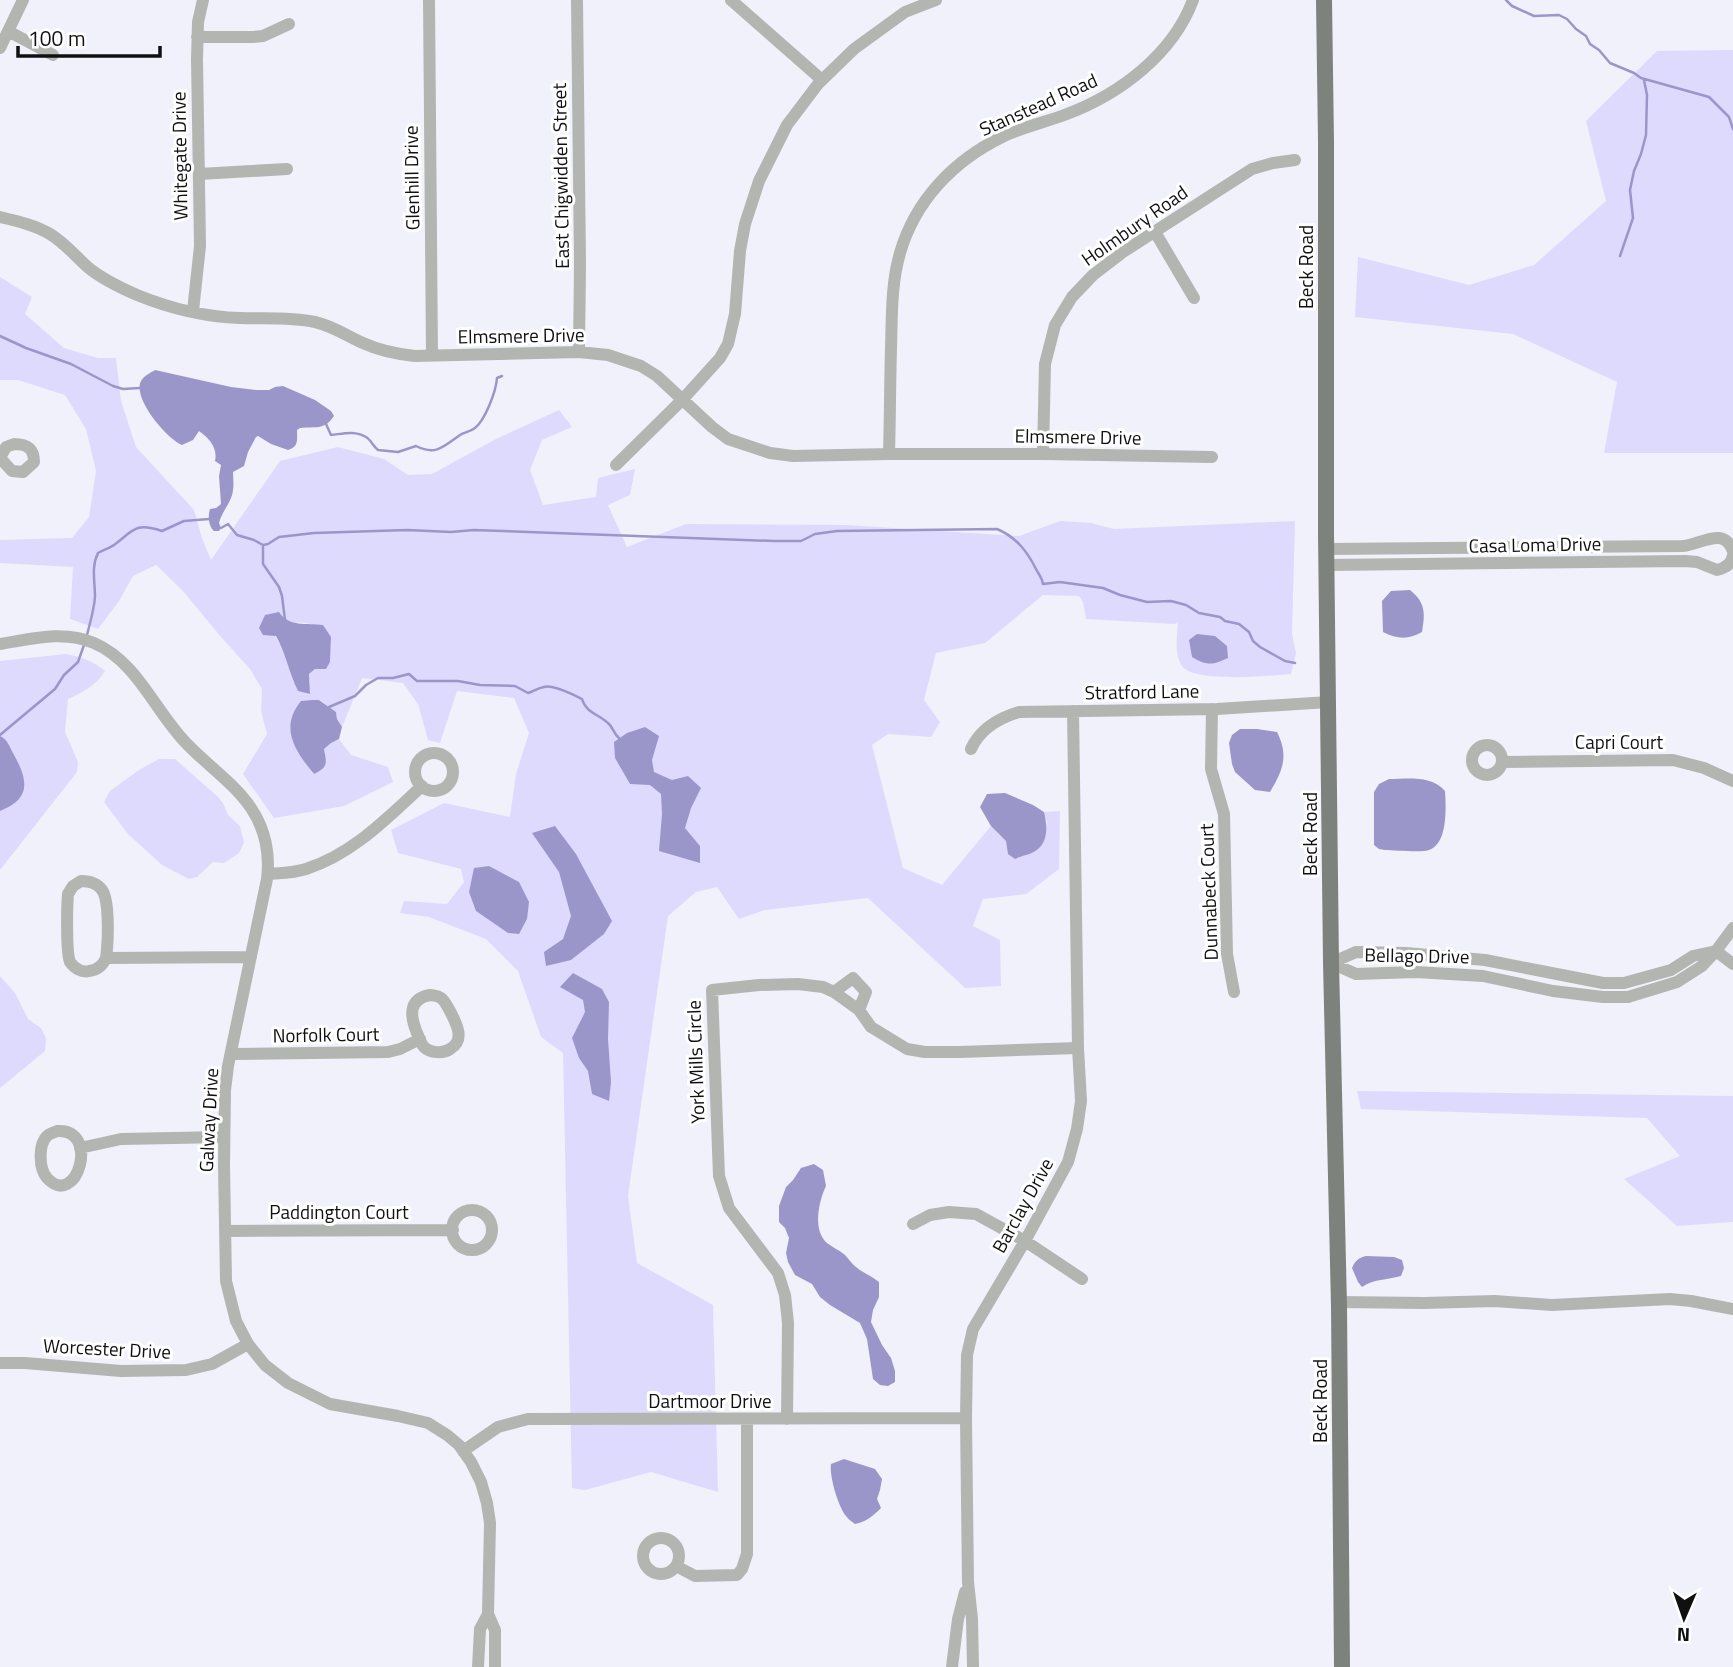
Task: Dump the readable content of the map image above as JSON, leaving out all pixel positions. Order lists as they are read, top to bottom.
{
  "streets": {
    "main road": ["Beck Road"],
    "street": [
      "Stanstead Road",
      "Whitegate Drive",
      "East Chigwidden Street",
      "Glenhill Drive",
      "Holmbury Road",
      "Elmsmere Drive",
      "Casa Loma Drive",
      "Stratford Lane",
      "Capri Court",
      "Dunnabeck Court",
      "Bellago Drive",
      "Norfolk Court",
      "York Mills Circle",
      "Galway Drive",
      "Barclay Drive",
      "Paddington Court",
      "Worcester Drive",
      "Dartmoor Drive"
    ]
  },
  "crossings": [
    ["Stanstead Road", "Elmsmere Drive"],
    ["Whitegate Drive", "Elmsmere Drive"],
    ["East Chigwidden Street", "Elmsmere Drive"],
    ["Glenhill Drive", "Elmsmere Drive"],
    ["Holmbury Road", "Elmsmere Drive"],
    ["Beck Road", "Casa Loma Drive"],
    ["Beck Road", "Stratford Lane"],
    ["Beck Road", "Bellago Drive"],
    ["Stratford Lane", "Dunnabeck Court"],
    ["Stratford Lane", "Barclay Drive"],
    ["Norfolk Court", "Galway Drive"],
    ["York Mills Circle", "Barclay Drive"],
    ["York Mills Circle", "Dartmoor Drive"],
    ["Galway Drive", "Paddington Court"],
    ["Galway Drive", "Worcester Drive"],
    ["Galway Drive", "Dartmoor Drive"],
    ["Barclay Drive", "Dartmoor Drive"]
  ],
  "scale_bar": "100 m",
  "north": "bottom"
}
